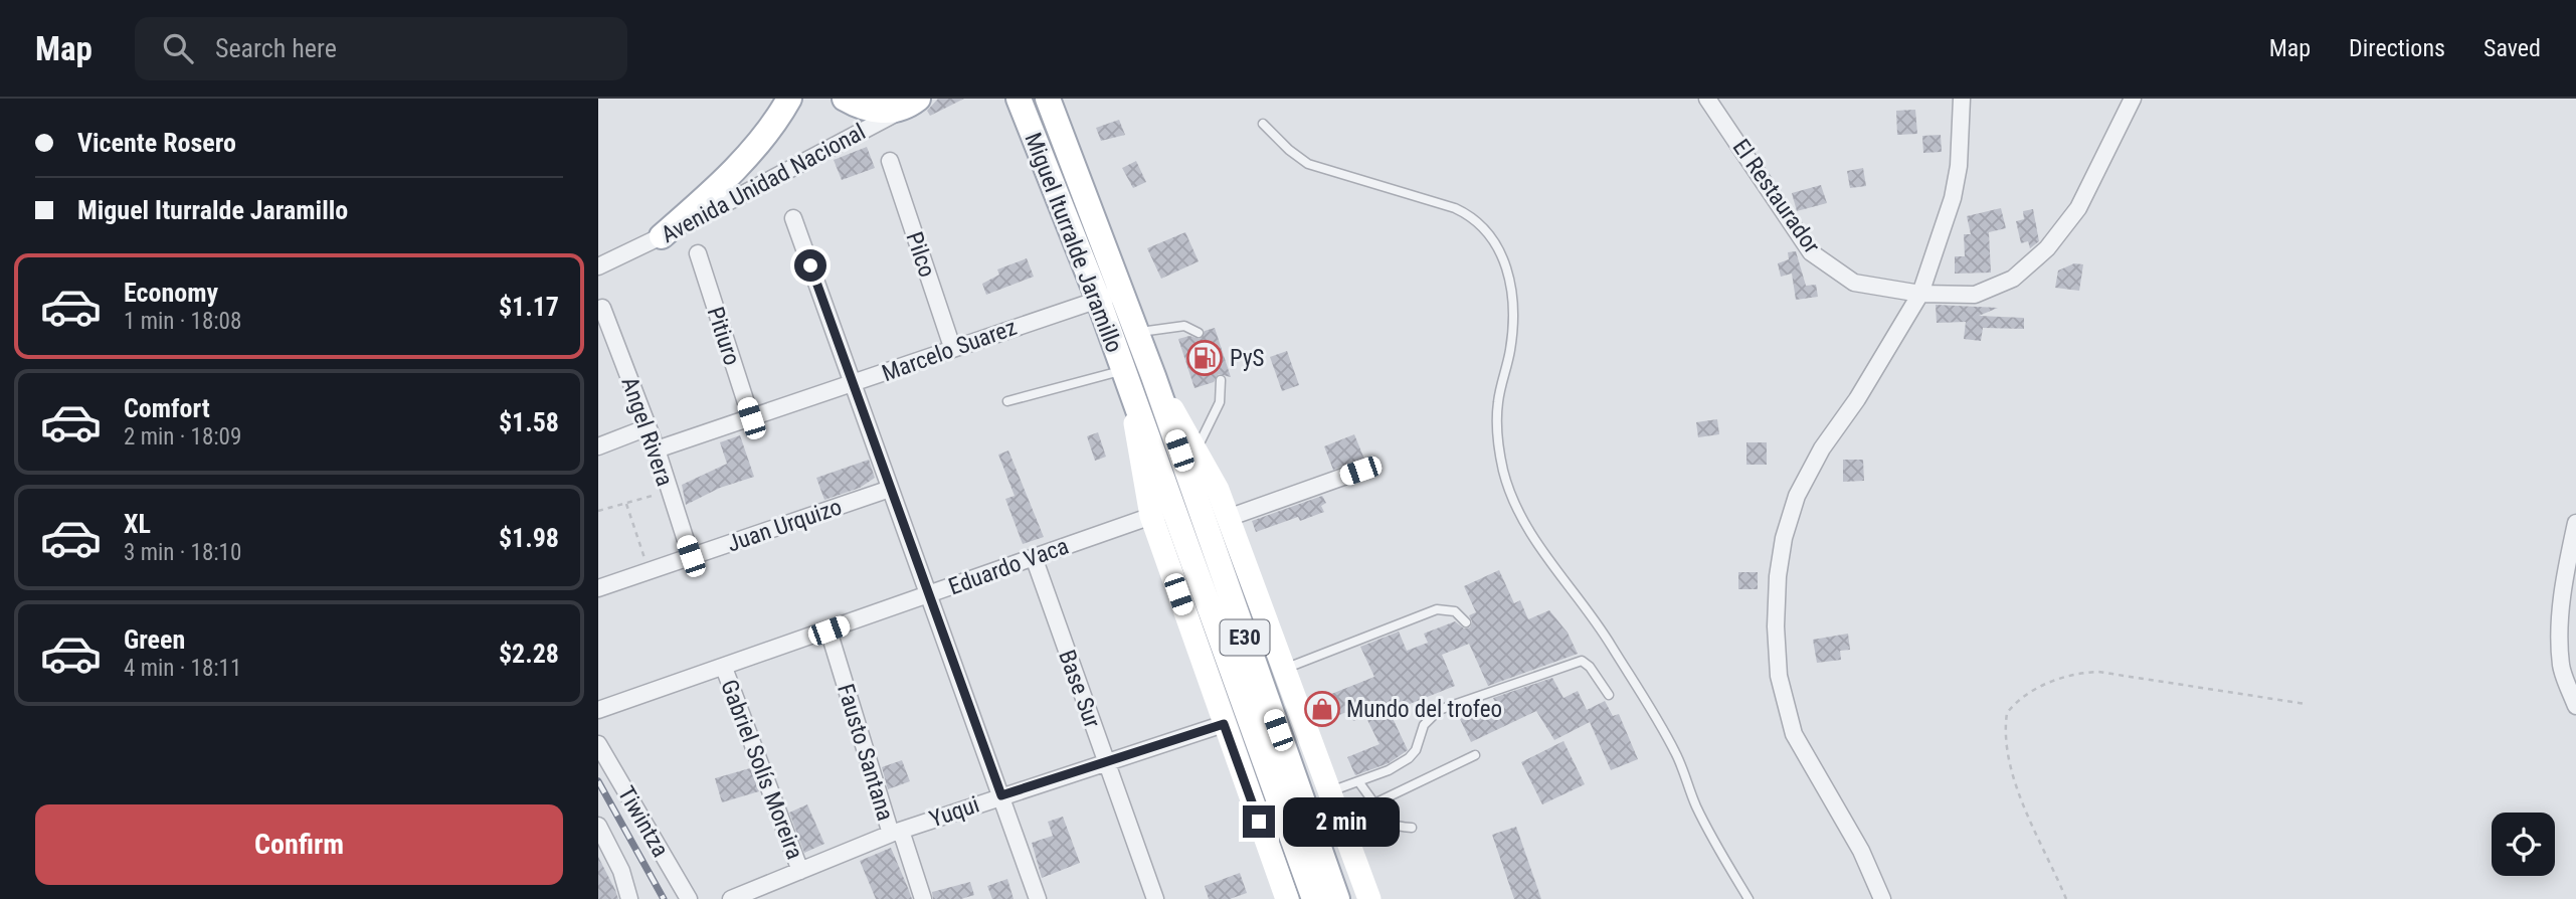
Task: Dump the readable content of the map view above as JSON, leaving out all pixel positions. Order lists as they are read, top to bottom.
{
  "streets": {
    "main road": ["Miguel Iturralde Jaramillo", "E30"],
    "street": [
      "Avenida Unidad Nacional",
      "El Restaurador",
      "Pilco",
      "Pitiuro",
      "Marcelo Suarez",
      "Angel Rivera",
      "Juan Urquizo",
      "Eduardo Vaca",
      "Base Sur",
      "Fausto Santana",
      "Gabriel Solís Moreira",
      "Yuqui",
      "Tiwintza"
    ]
  },
  "crossings": [
    ["Miguel Iturralde Jaramillo", "Marcelo Suarez"],
    ["Miguel Iturralde Jaramillo", "Eduardo Vaca"],
    ["Miguel Iturralde Jaramillo", "Yuqui"],
    ["Pilco", "Marcelo Suarez"],
    ["Pitiuro", "Marcelo Suarez"],
    ["Marcelo Suarez", "Angel Rivera"],
    ["Angel Rivera", "Juan Urquizo"],
    ["Eduardo Vaca", "Base Sur"],
    ["Eduardo Vaca", "Fausto Santana"],
    ["Eduardo Vaca", "Gabriel Solís Moreira"],
    ["Base Sur", "Yuqui"],
    ["Fausto Santana", "Yuqui"],
    ["Gabriel Solís Moreira", "Yuqui"]
  ],
  "places": {
    "fuel station": ["PyS"],
    "shop": ["Mundo del trofeo"]
  },
  "page": {
    "header": "Map",
    "search": "Search here",
    "nav": ["Map", "Directions", "Saved"],
    "banner": ["Vicente Rosero", "Miguel Iturralde Jaramillo"],
    "list": [
      {
        "name": "Economy",
        "note": "1 min · 18:08",
        "value": "$1.17"
      },
      {
        "name": "Comfort",
        "note": "2 min · 18:09",
        "value": "$1.58"
      },
      {
        "name": "XL",
        "note": "3 min · 18:10",
        "value": "$1.98"
      },
      {
        "name": "Green",
        "note": "4 min · 18:11",
        "value": "$2.28"
      }
    ],
    "buttons": "Confirm",
    "bubble": "2 min"
  }
}
